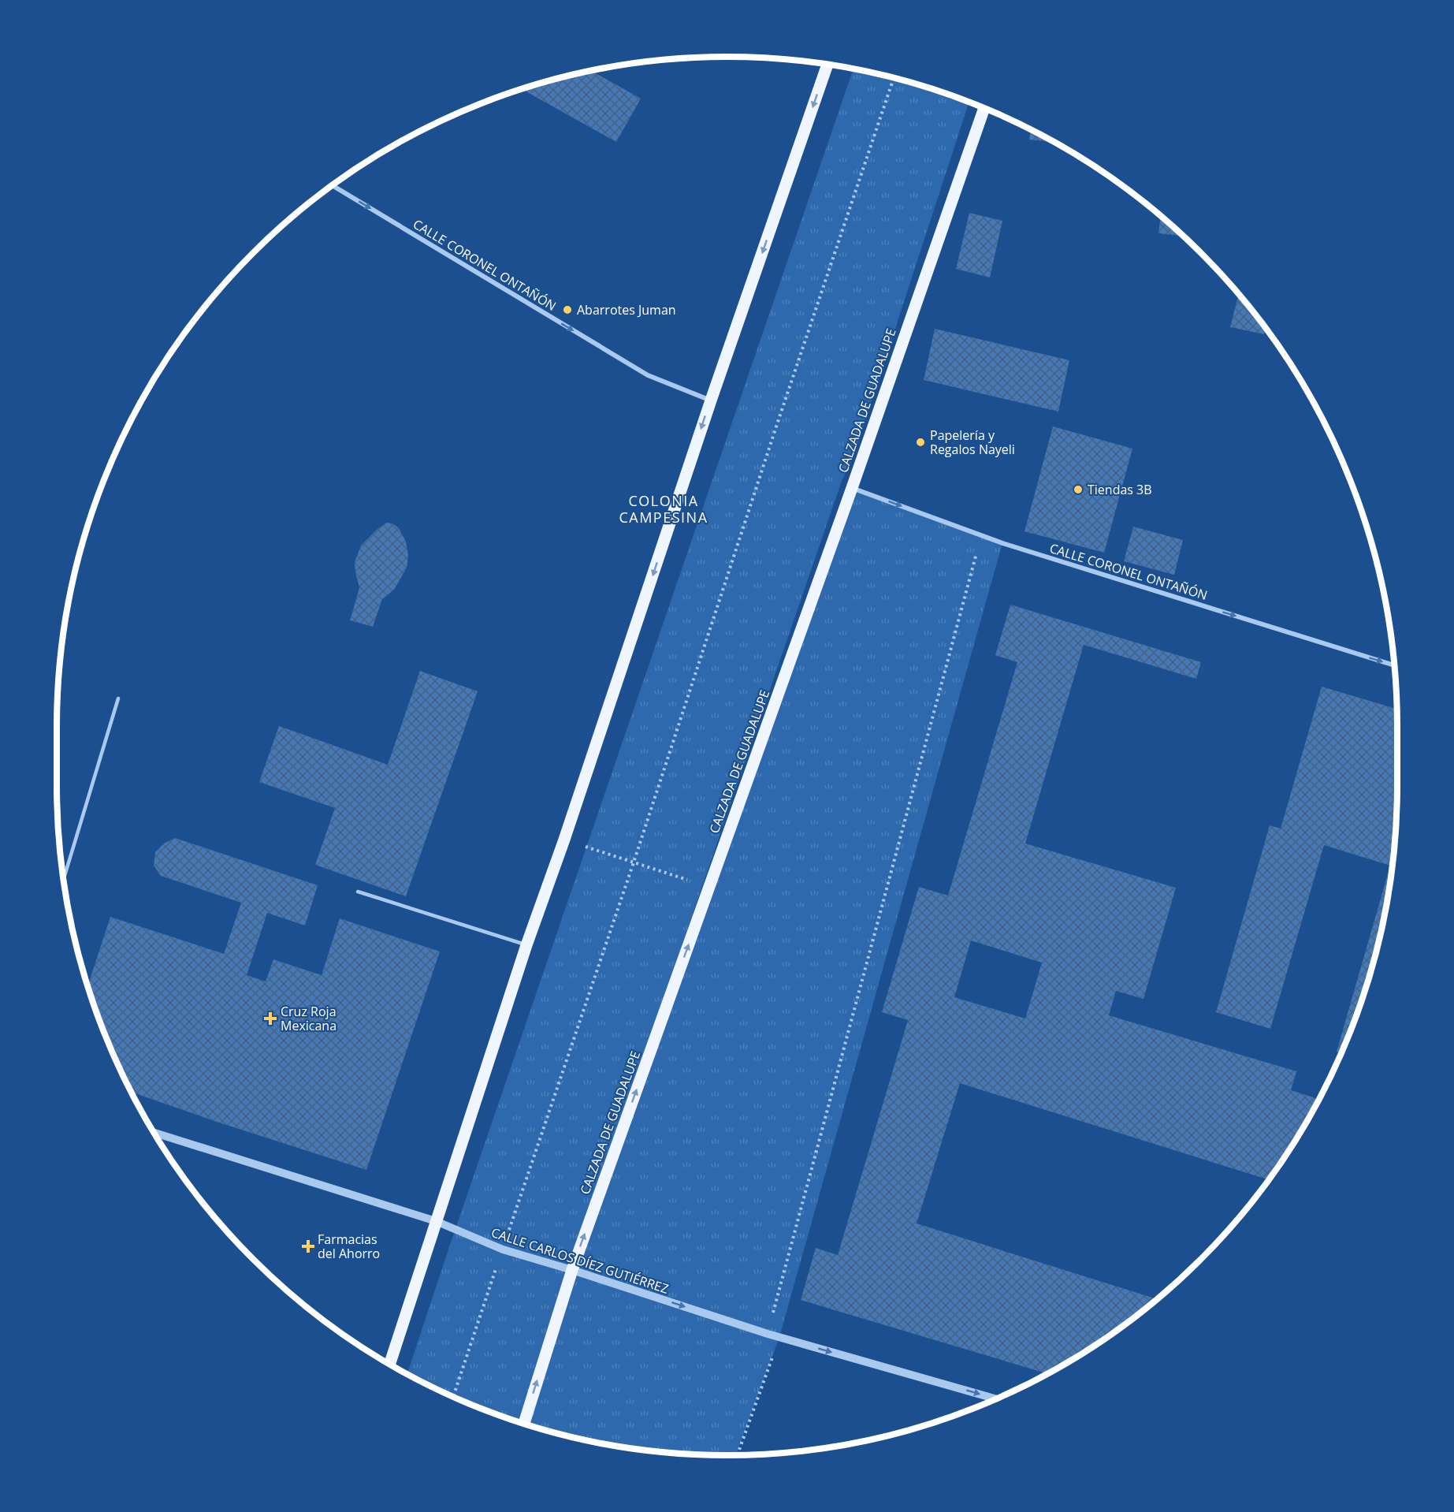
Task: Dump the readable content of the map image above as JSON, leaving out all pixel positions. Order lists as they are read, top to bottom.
{
  "streets": {
    "main road": ["CALZADA DE GUADALUPE"],
    "street": ["CALLE CORONEL ONTAÑÓN", "CALLE CARLOS DÍEZ GUTIÉRREZ"]
  },
  "crossings": [
    ["CALLE CORONEL ONTAÑÓN", "CALZADA DE GUADALUPE"],
    ["CALZADA DE GUADALUPE", "CALLE CARLOS DÍEZ GUTIÉRREZ"]
  ],
  "one_way": ["CALLE CORONEL ONTAÑÓN", "CALZADA DE GUADALUPE", "CALLE CARLOS DÍEZ GUTIÉRREZ"],
  "districts": ["COLONIA CAMPESINA"],
  "places": {
    "other": ["Abarrotes Juman", "Papelería y Regalos Nayeli", "Tiendas 3B"],
    "health": ["Cruz Roja Mexicana", "Farmacias del Ahorro"]
  }
}
